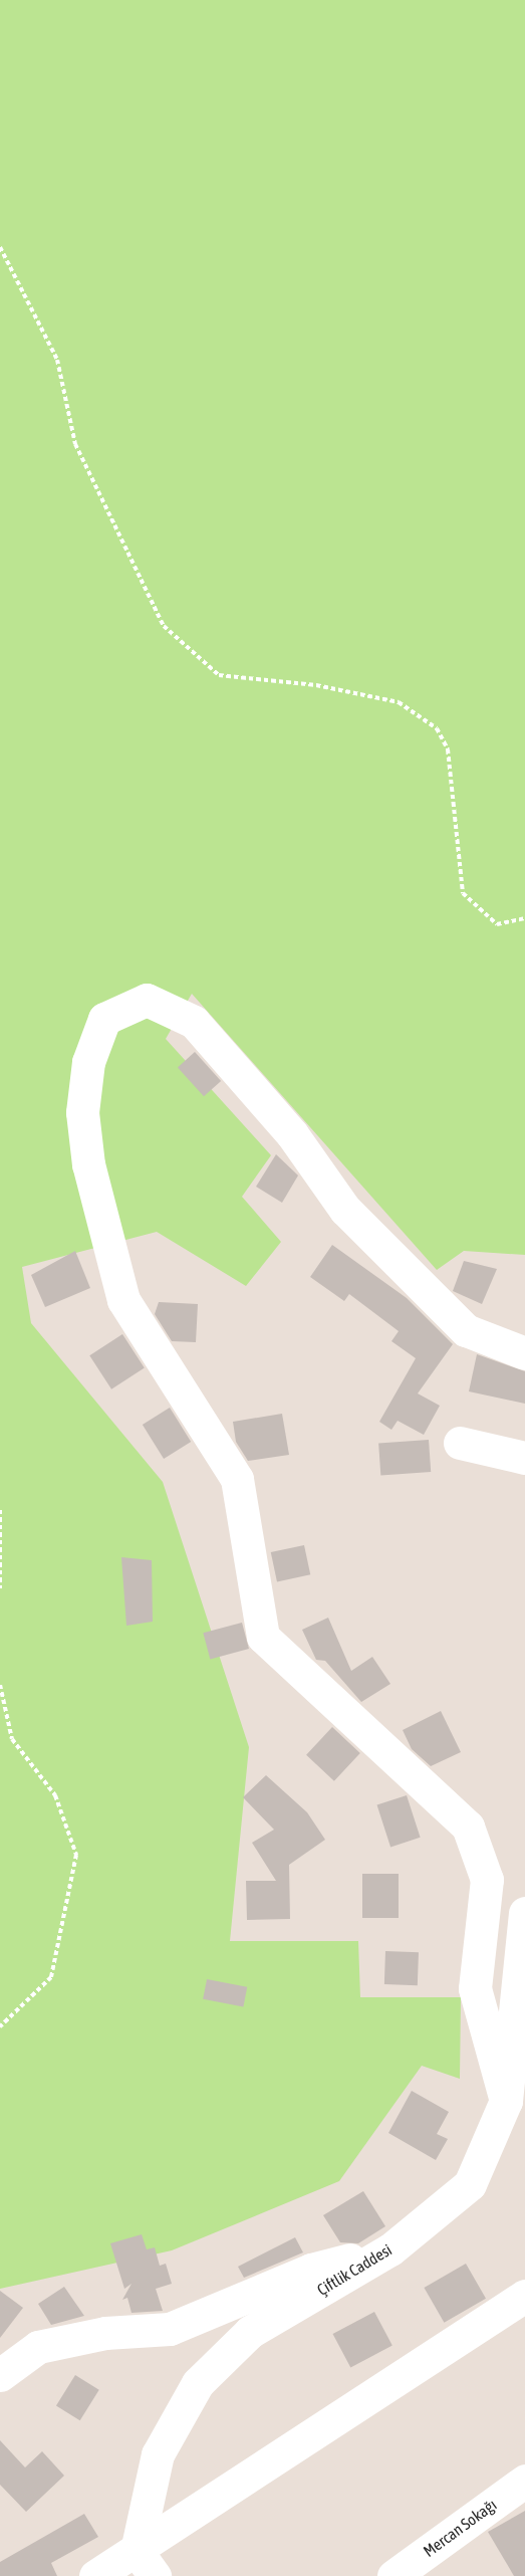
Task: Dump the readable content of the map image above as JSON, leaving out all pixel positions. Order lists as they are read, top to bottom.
{
  "streets": {
    "street": ["Çiftlik Caddesi", "Mercan Sokağı"]
  }
}
